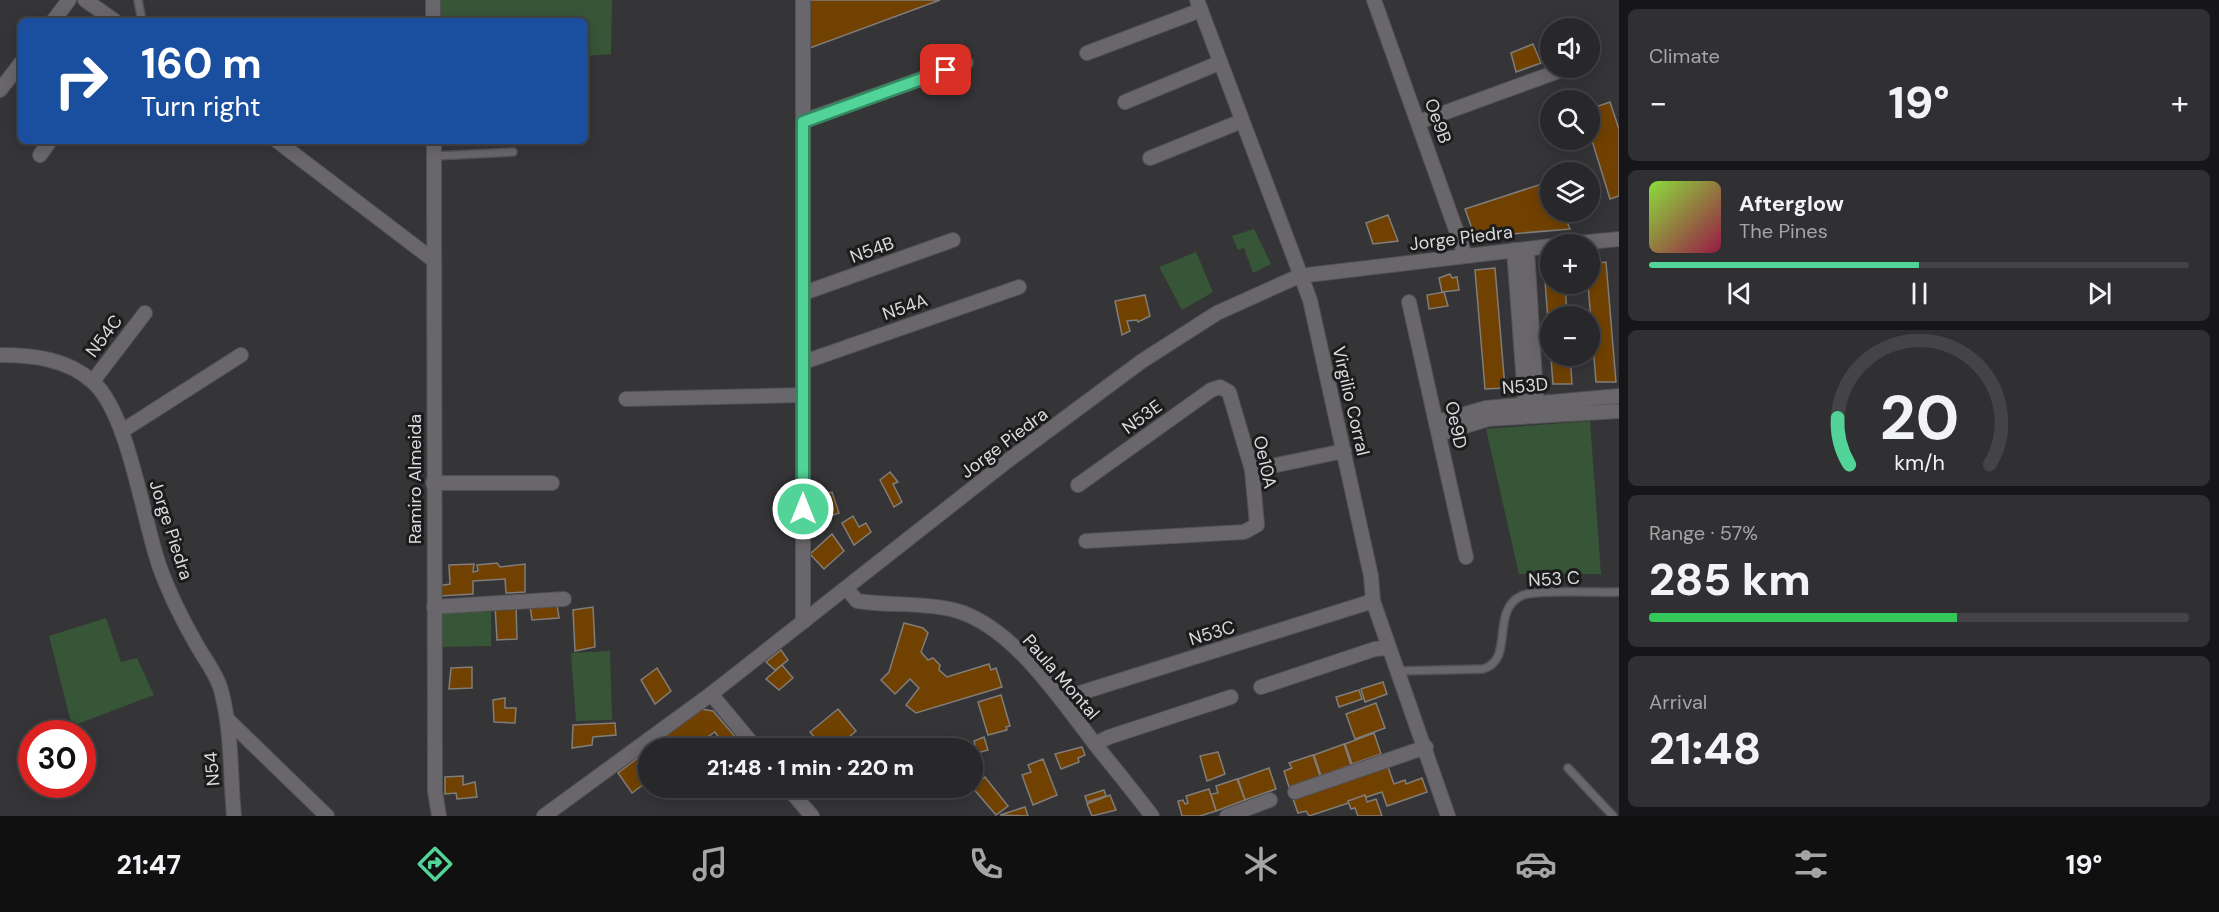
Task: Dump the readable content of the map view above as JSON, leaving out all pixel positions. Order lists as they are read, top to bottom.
{
  "streets": {
    "street": [
      "Oe9B",
      "Jorge Piedra",
      "N54B",
      "N54A",
      "N54C",
      "N53D",
      "Virgilio Corral",
      "N53E",
      "Oe9D",
      "Oe10A",
      "Ramiro Almeida",
      "N53C",
      "Paula Montal",
      "N54"
    ],
    "lane": ["N53 C"]
  },
  "crossings": [
    ["Oe9B", "Jorge Piedra"],
    ["Jorge Piedra", "N54C"],
    ["Jorge Piedra", "Virgilio Corral"],
    ["Jorge Piedra", "Paula Montal"],
    ["Jorge Piedra", "N54"],
    ["N53D", "Oe9D"],
    ["Virgilio Corral", "N53 C"],
    ["Virgilio Corral", "N53C"],
    ["N53E", "Oe10A"],
    ["N53C", "Paula Montal"]
  ],
  "page": {
    "tile": [
      "Climate",
      ["Range · 57%", "285 km"],
      ["Arrival", "21:48"]
    ],
    "map_buttons": ["+", "−"],
    "turn": ["160 m", "Turn right"],
    "heat": ["−", "19°", "+"],
    "song": ["Afterglow", "The Pines"],
    "limit": "30",
    "trip": "21:48 · 1 min · 220 m",
    "tabs": ["21:47", "19°"],
    "gauge": ["20", "km/h"]
  }
}
